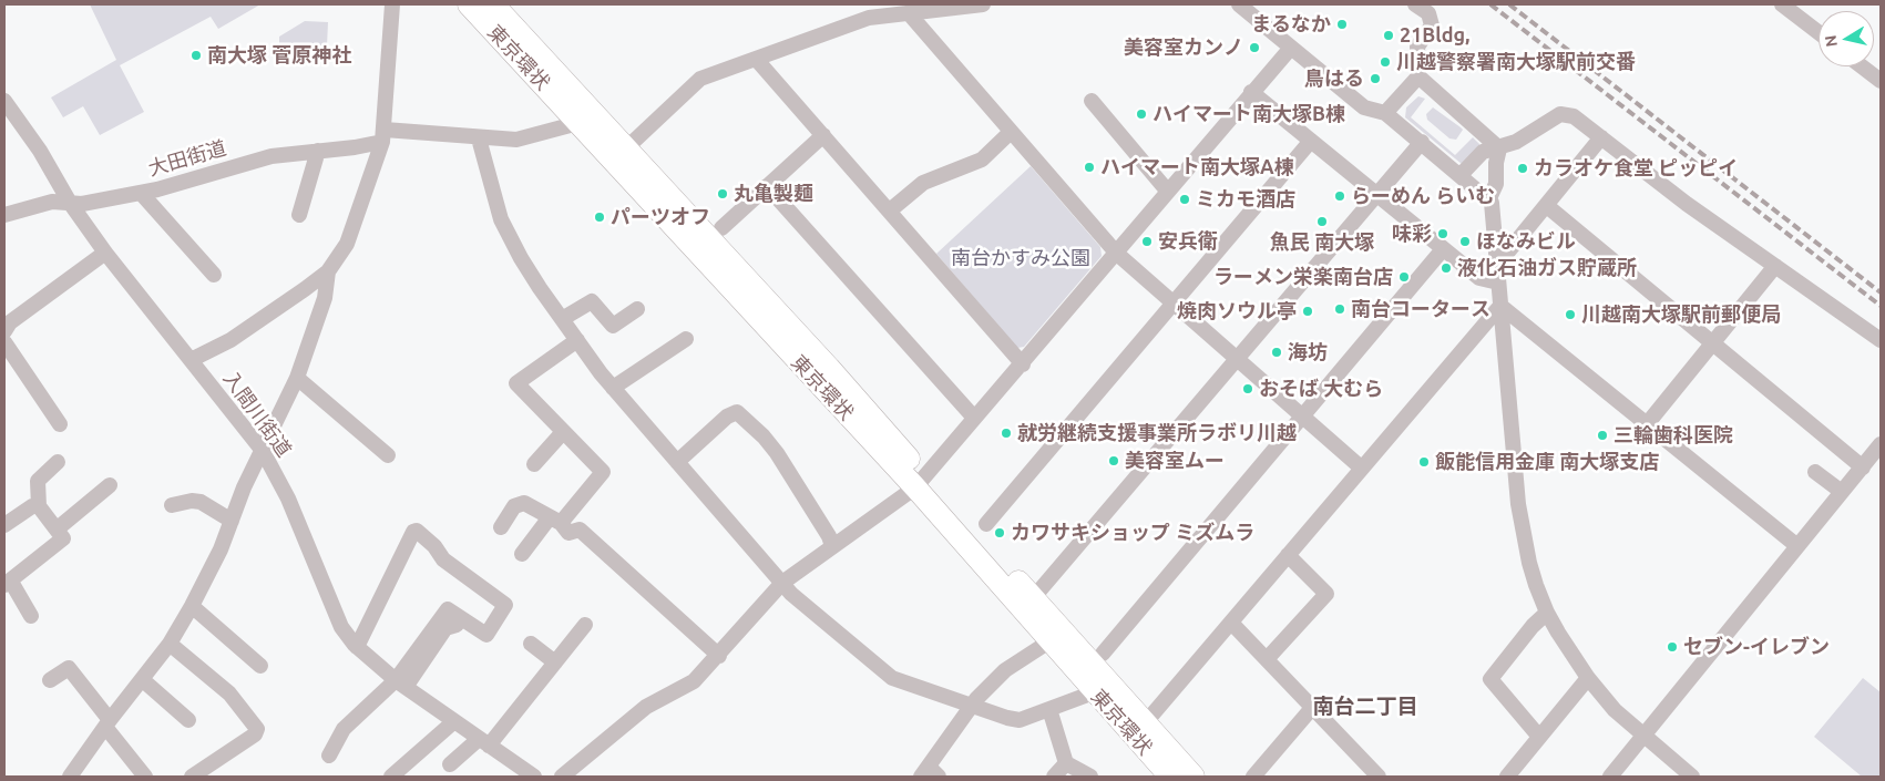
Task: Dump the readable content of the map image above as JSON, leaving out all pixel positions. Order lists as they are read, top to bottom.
{
  "streets": {
    "highway": ["東京環状"],
    "street": ["大田街道", "入間川街道"]
  },
  "crossings": [
    ["東京環状", "大田街道"],
    ["大田街道", "入間川街道"]
  ],
  "districts": ["南台二丁目"],
  "parks": ["南台かすみ公園"],
  "places": [
    "まるなか",
    "21Bldg,",
    "美容室カンノ",
    "南大塚 菅原神社",
    "川越警察署南大塚駅前交番",
    "鳥はる",
    "ハイマート南大塚B棟",
    "ハイマート南大塚A棟",
    "カラオケ食堂 ピッピイ",
    "丸亀製麺",
    "らーめん らいむ",
    "ミカモ酒店",
    "パーツオフ",
    "魚民 南大塚",
    "味彩",
    "安兵衛",
    "ほなみビル",
    "液化石油ガス貯蔵所",
    "ラーメン栄楽南台店",
    "南台コータース",
    "焼肉ソウル亭",
    "川越南大塚駅前郵便局",
    "海坊",
    "おそば 大むら",
    "就労継続支援事業所ラボリ川越",
    "三輪歯科医院",
    "美容室ムー",
    "飯能信用金庫 南大塚支店",
    "カワサキショップ ミズムラ",
    "セブン-イレブン"
  ],
  "north": "left"
}
